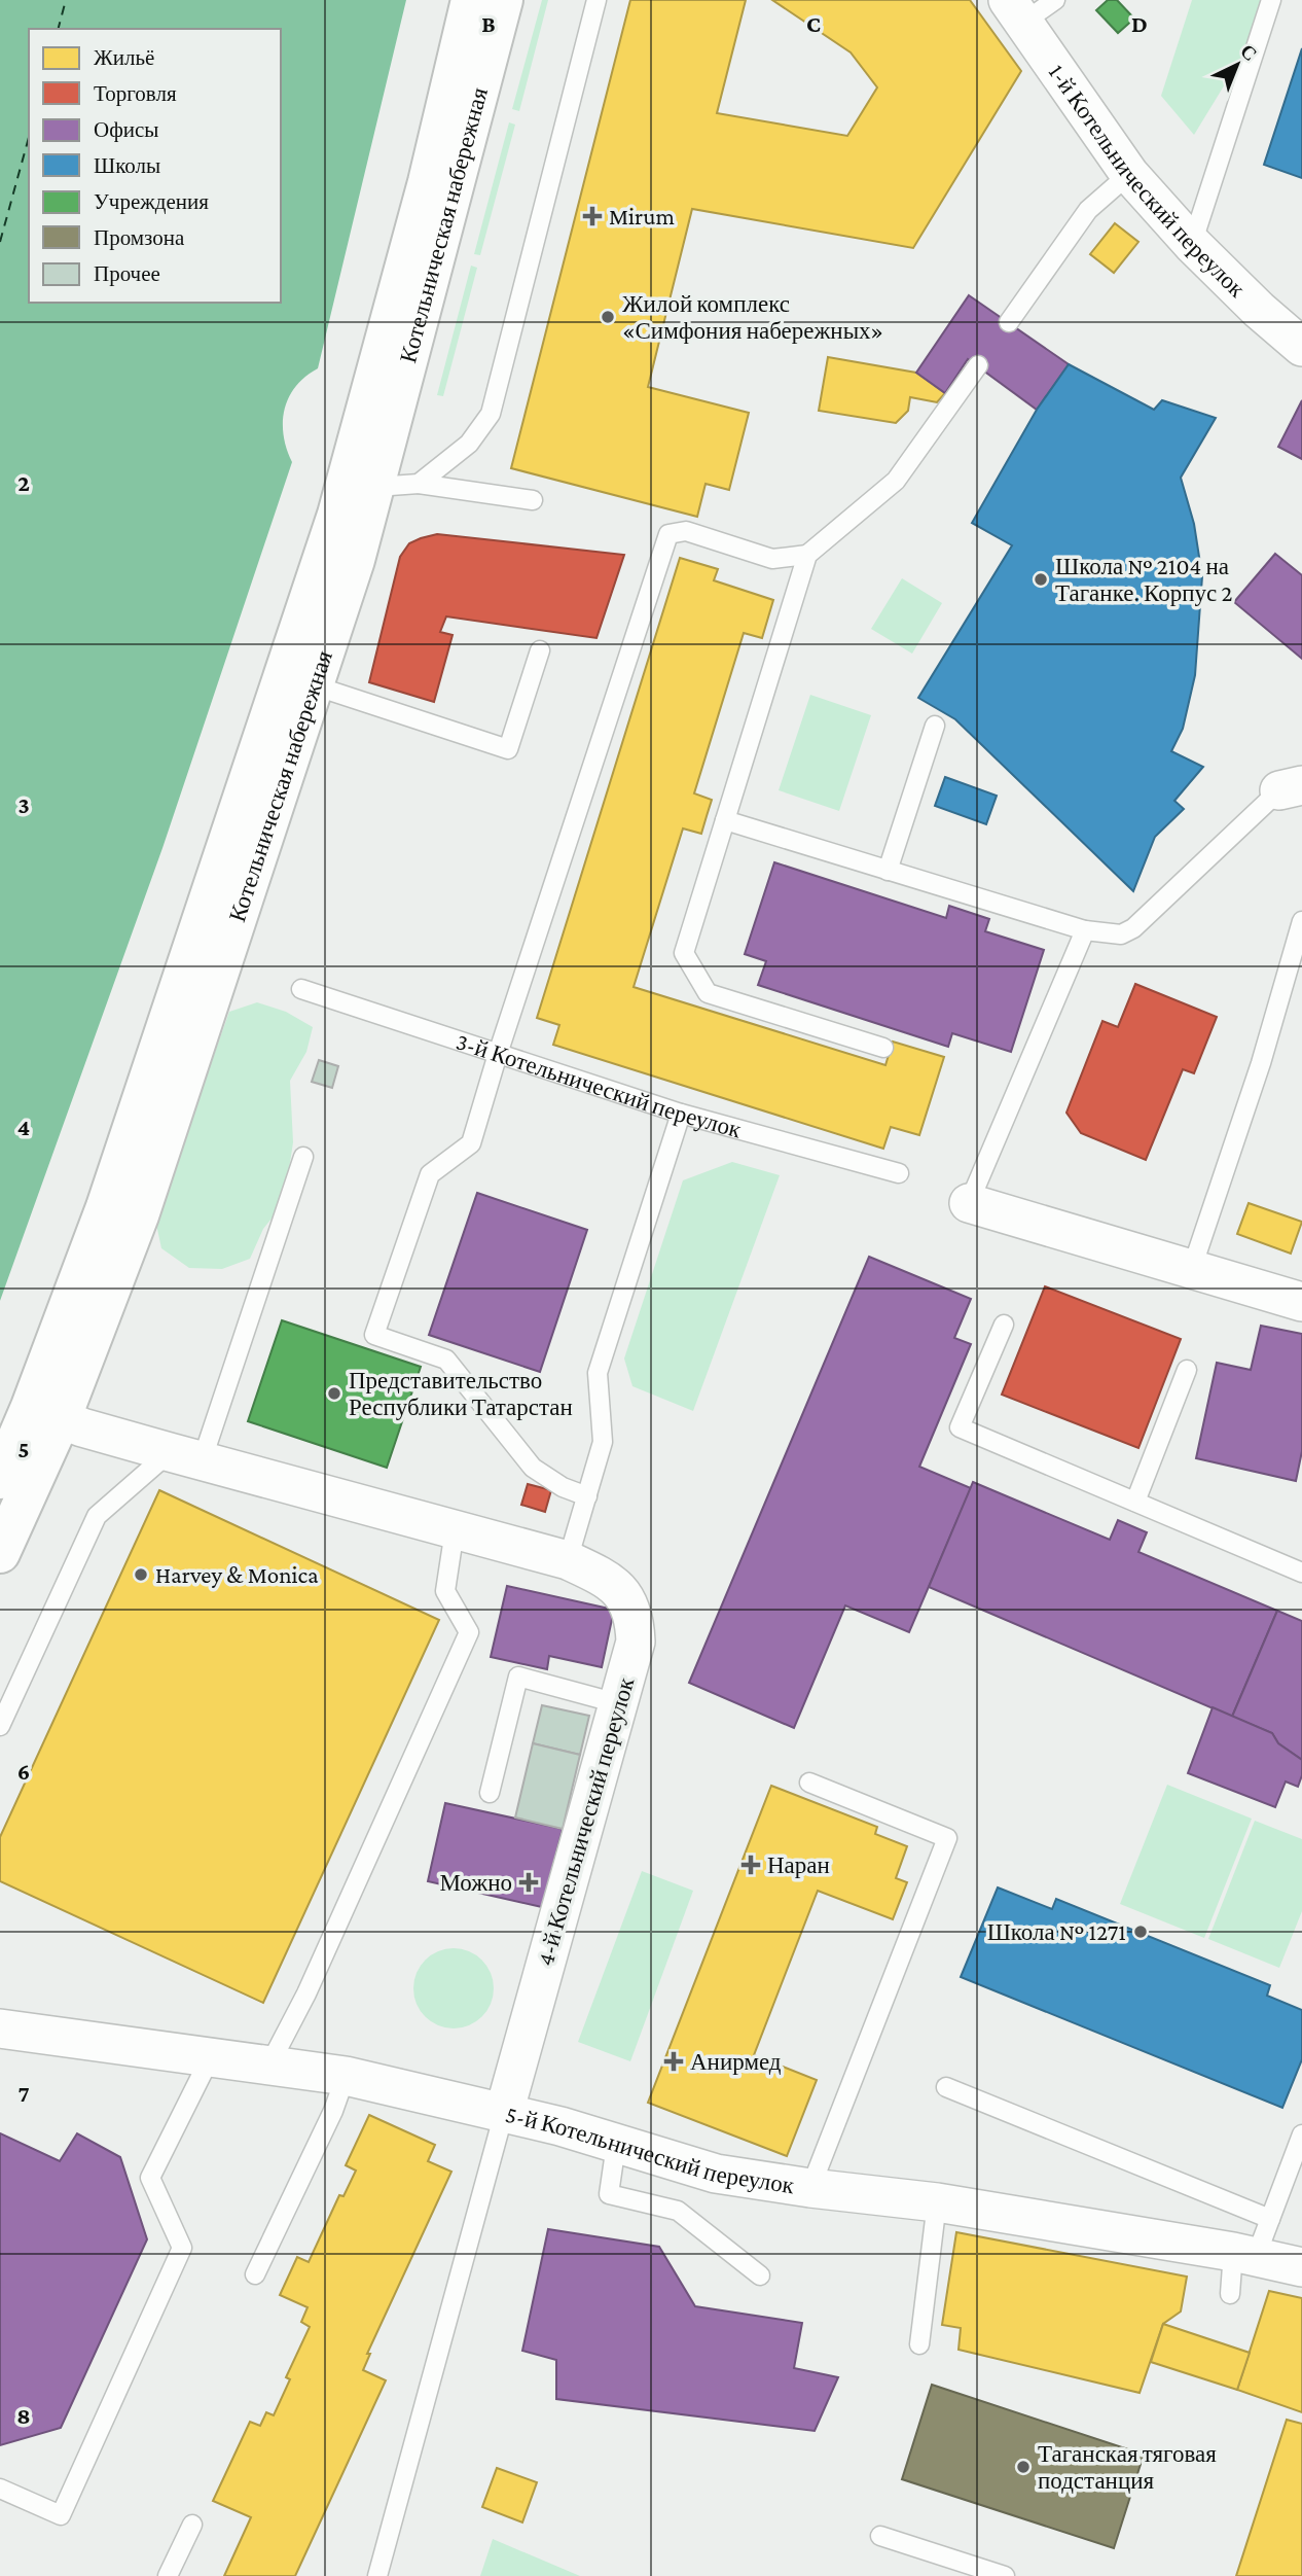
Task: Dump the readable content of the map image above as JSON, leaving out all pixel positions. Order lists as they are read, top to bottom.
{
  "streets": {
    "main road": ["Котельническая набережная"],
    "street": ["1-й Котельнический переулок", "4-й Котельнический переулок", "5-й Котельнический переулок"],
    "lane": ["3-й Котельнический переулок"]
  },
  "crossings": [
    ["Котельническая набережная", "4-й Котельнический переулок"],
    ["4-й Котельнический переулок", "5-й Котельнический переулок"]
  ],
  "places": {
    "health": [
      "Mirum",
      "Наран",
      "Можно",
      "Анирмед"
    ],
    "other": [
      "Жилой комплекс «Симфония набережных»",
      "Школа № 2104 на Таганке. Корпус 2",
      "Представительство Республики Татарстан",
      "Harvey & Monica",
      "Школа № 1271",
      "Таганская тяговая подстанция"
    ]
  },
  "legend": [
    "Жильё",
    "Торговля",
    "Офисы",
    "Школы",
    "Учреждения",
    "Промзона",
    "Прочее"
  ],
  "north": "top right",
  "grid": {
    "columns": ["B", "C", "D"],
    "rows": [
      "2",
      "3",
      "4",
      "5",
      "6",
      "7",
      "8"
    ]
  }
}
